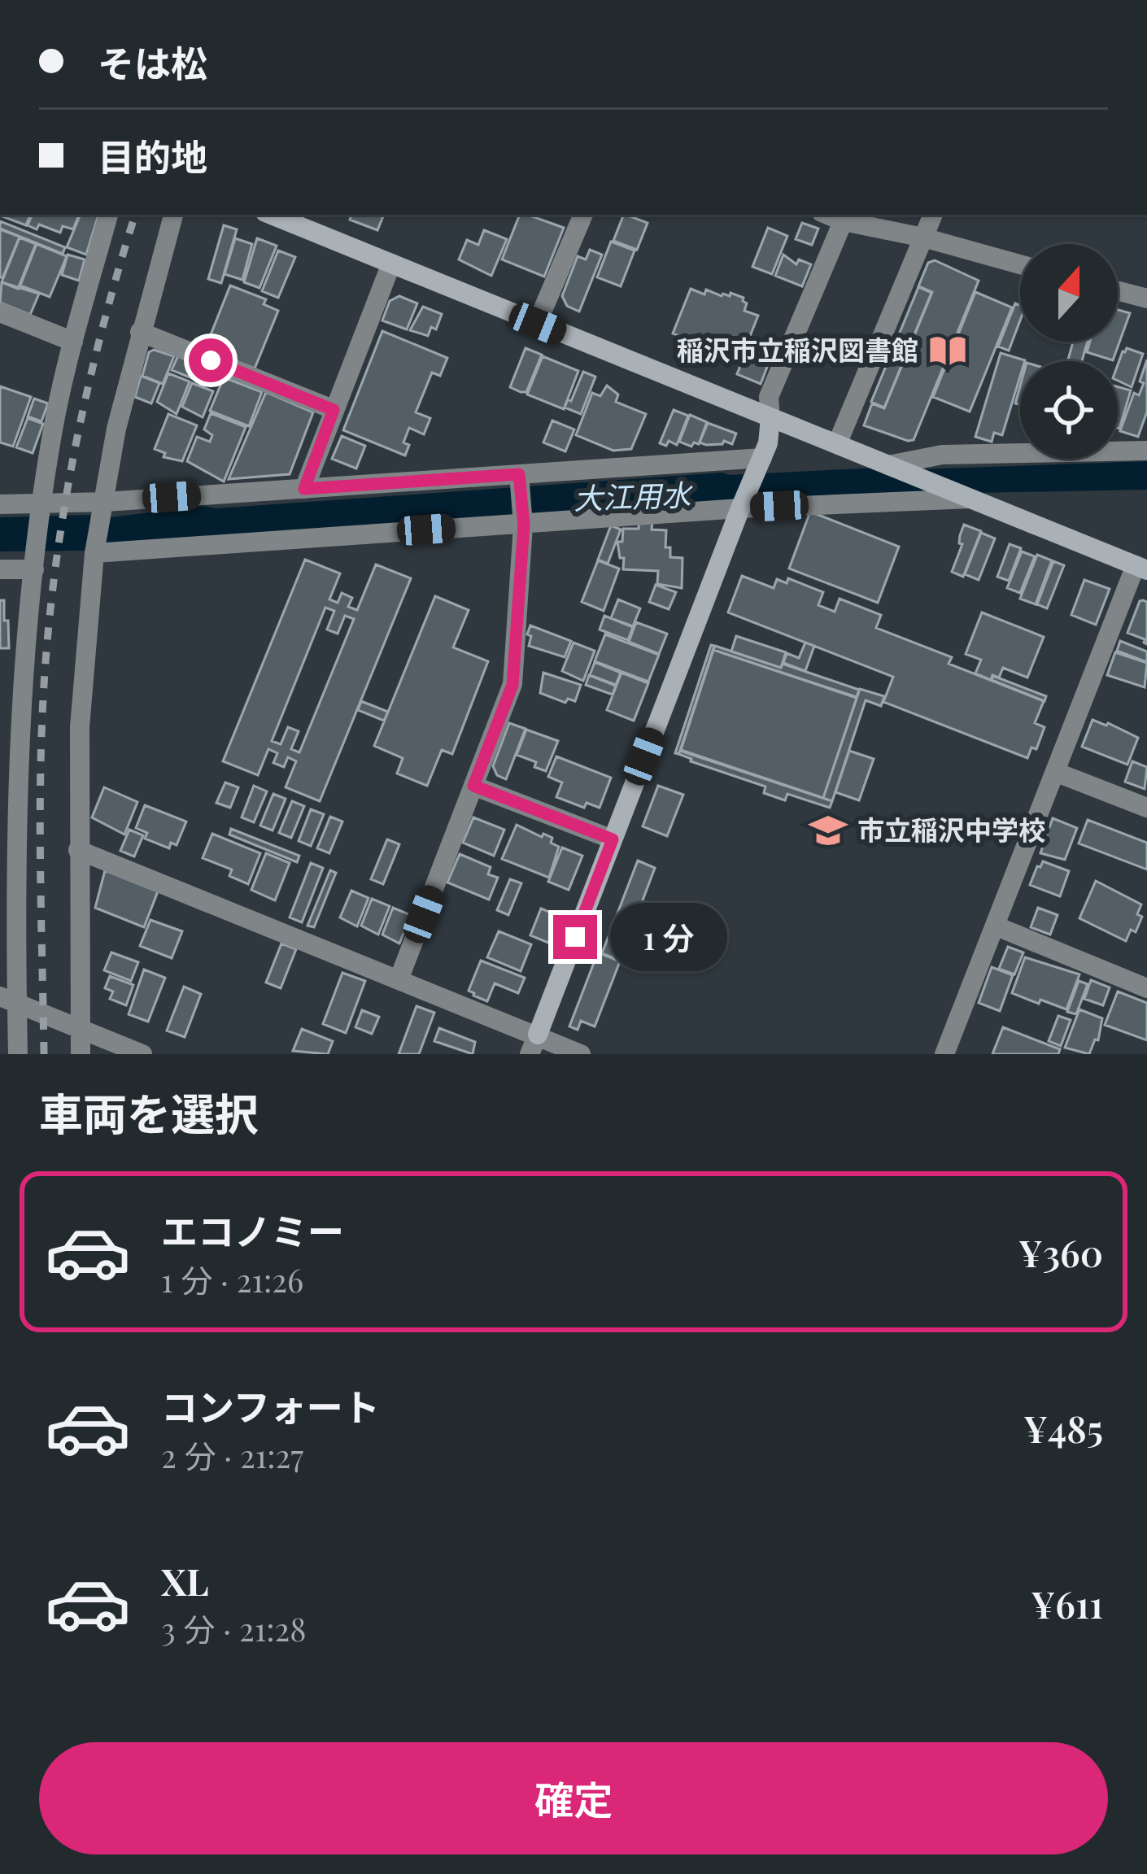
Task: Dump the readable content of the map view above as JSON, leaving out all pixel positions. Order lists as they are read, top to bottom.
{
  "water": ["大江用水"],
  "places": {
    "library": ["稲沢市立稲沢図書館"],
    "school or university": ["市立稲沢中学校"]
  },
  "north": "top",
  "page": {
    "banner": ["そは松", "目的地"],
    "bubble": "1 分",
    "heading": "車両を選択",
    "list": [
      {
        "name": "エコノミー",
        "note": "1 分 · 21:26",
        "value": "¥360"
      },
      {
        "name": "コンフォート",
        "note": "2 分 · 21:27",
        "value": "¥485"
      },
      {
        "name": "XL",
        "note": "3 分 · 21:28",
        "value": "¥611"
      }
    ],
    "buttons": "確定"
  }
}
